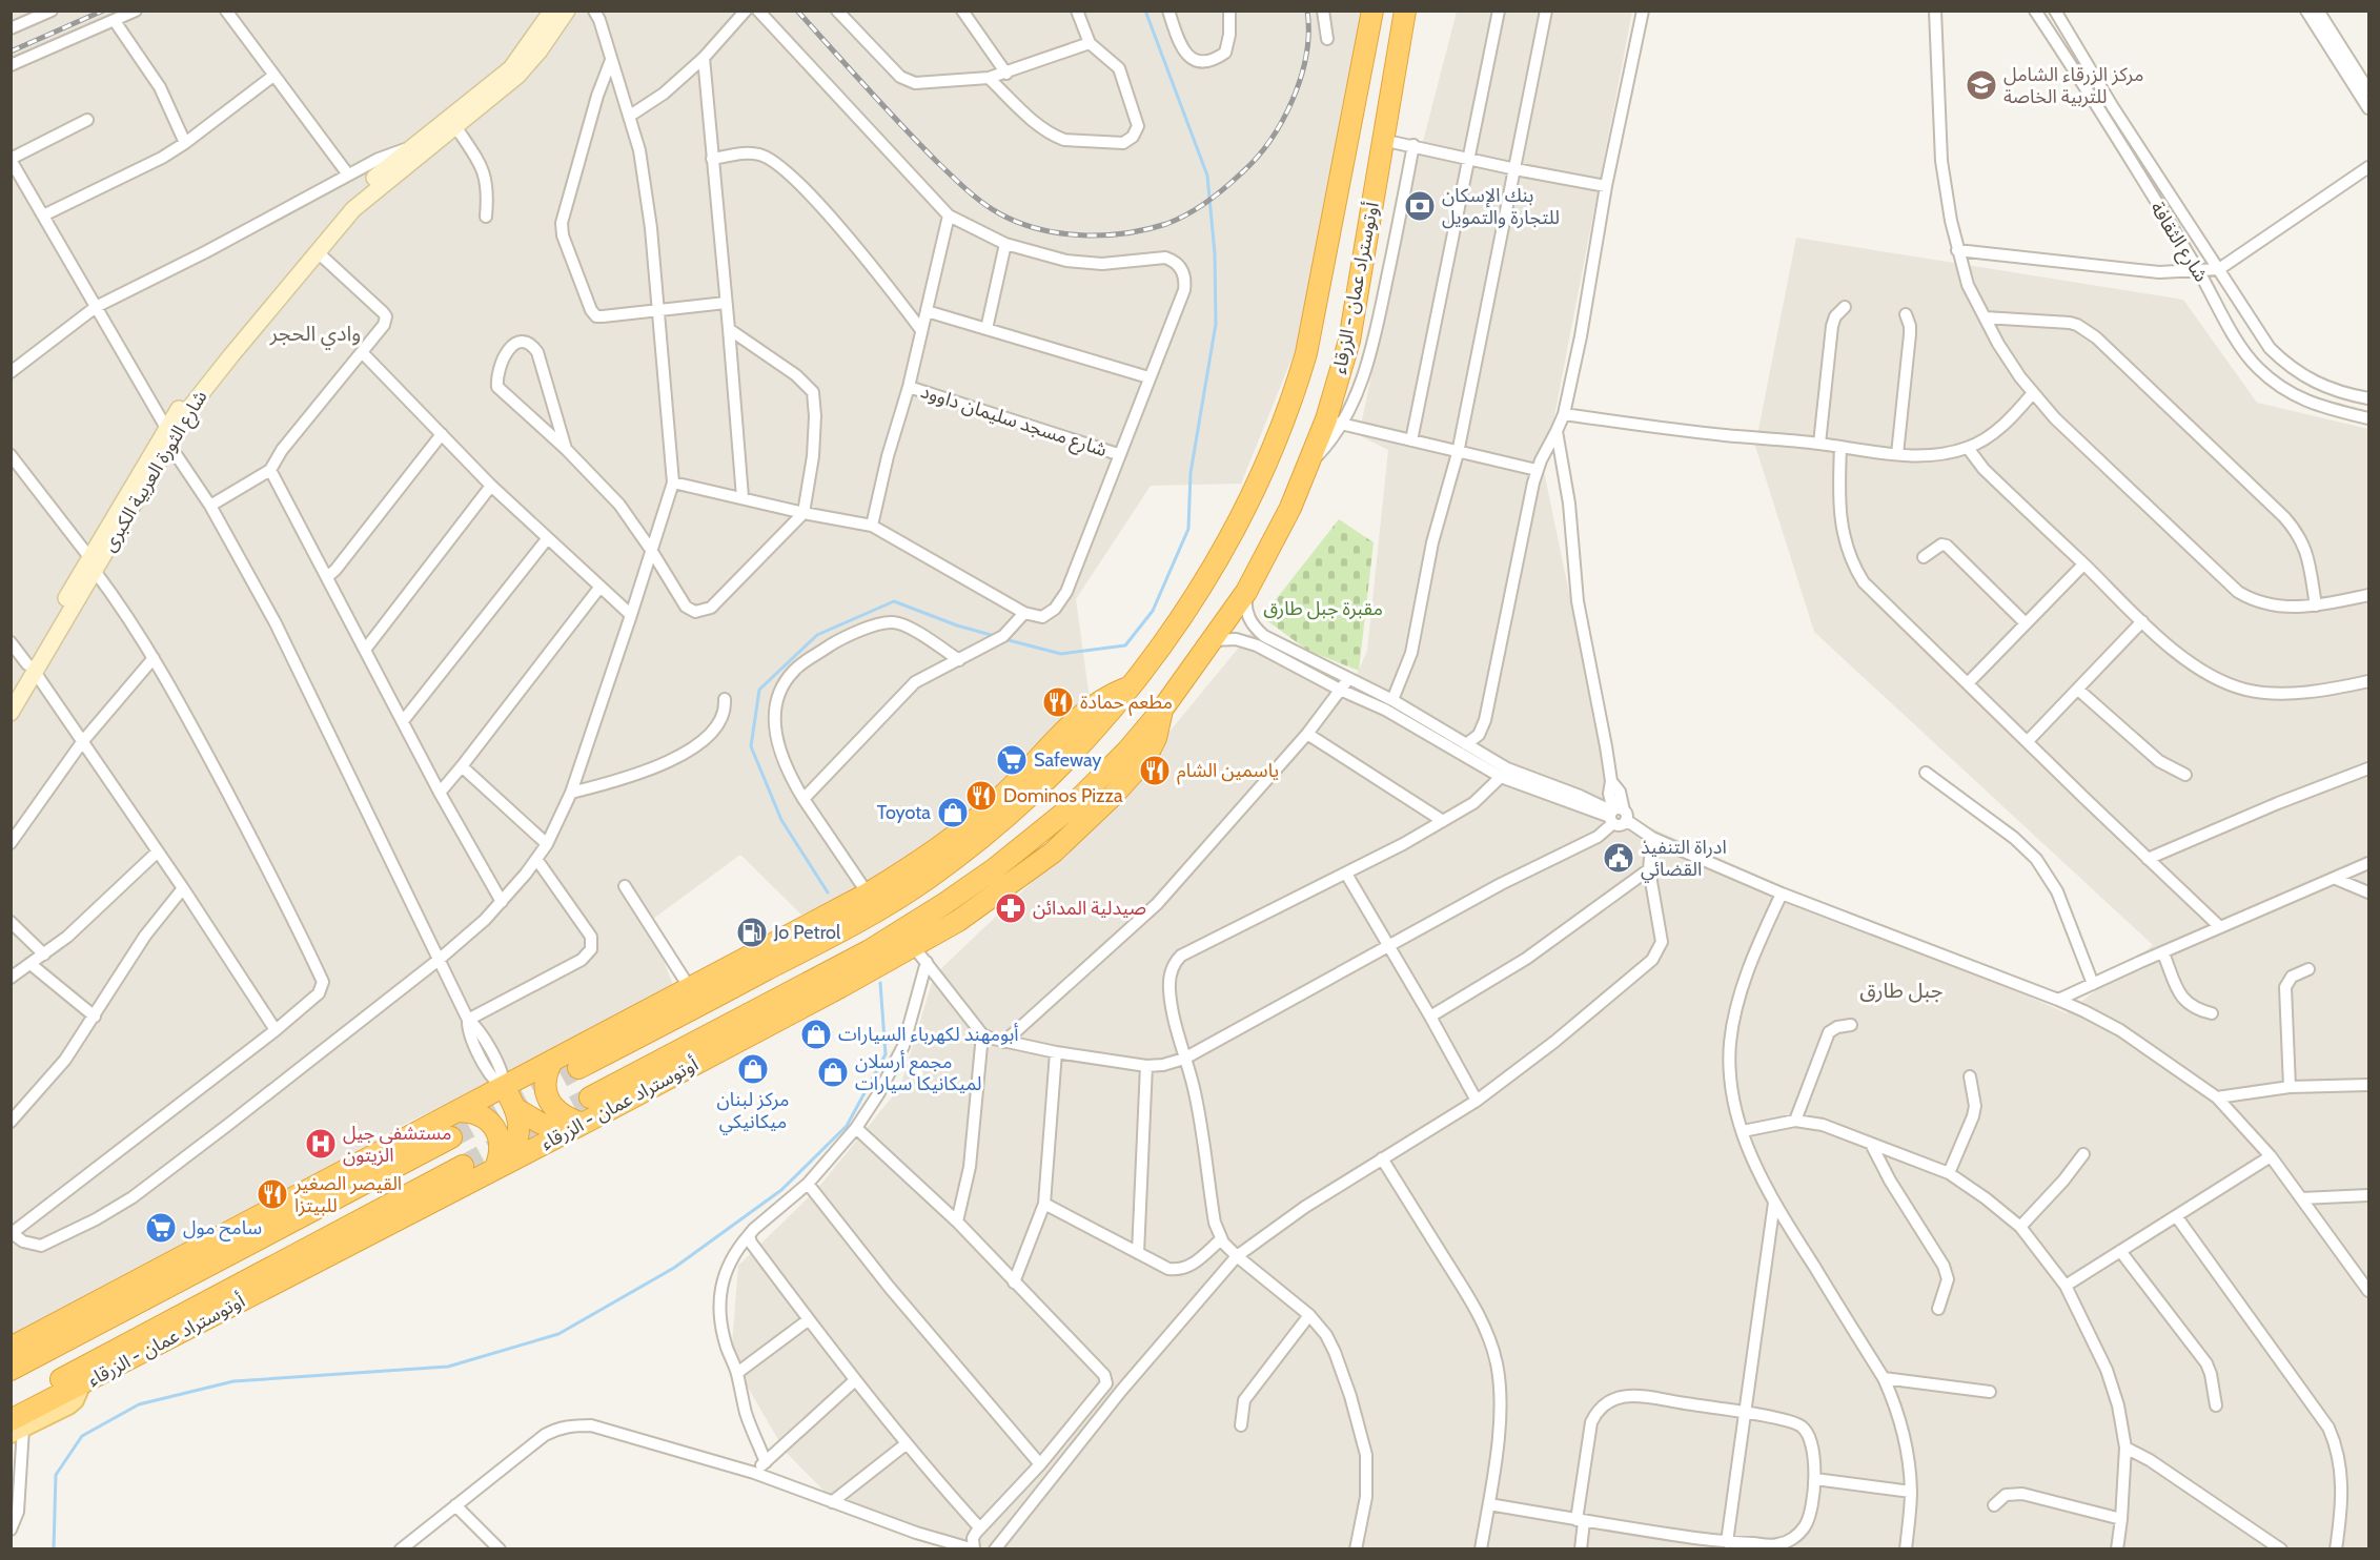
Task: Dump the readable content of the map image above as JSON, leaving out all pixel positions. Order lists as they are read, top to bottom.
{
  "streets": {
    "highway": ["أوتوستراد عمان - الزرقاء"],
    "main road": ["شارع الثورة العربية الكبرى"],
    "street": ["شارع الثقافة", "شارع مسجد سليمان داوود"]
  },
  "districts": ["وادي الحجر", "جبل طارق"],
  "parks": ["مقبرة جبل طارق"],
  "places": {
    "school or university": ["مركز الزرقاء الشامل للتربية الخاصة"],
    "bank": ["بنك الإسكان للتجارة والتمويل"],
    "restaurant": [
      "مطعم حمادة",
      "ياسمين الشام",
      "Dominos Pizza",
      "القيصر الصغير للبيتزا"
    ],
    "supermarket": ["Safeway", "سامح مول"],
    "shop": [
      "Toyota",
      "أبومهند لكهرباء السيارات",
      "مركز لبنان ميكانيكي",
      "مجمع أرسلان لميكانيكا سيارات"
    ],
    "public building": ["ادراة التنفيذ القضائي"],
    "pharmacy": ["صيدلية المدائن"],
    "fuel station": ["Jo Petrol"],
    "hospital": ["مستشفى جيل الزيتون"]
  }
}
